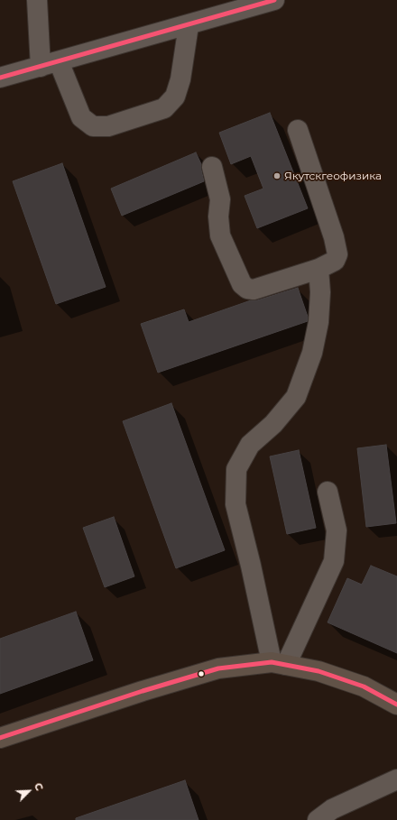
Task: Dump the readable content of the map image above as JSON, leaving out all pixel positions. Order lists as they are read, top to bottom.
{
  "places": ["Якутскгеофизика"],
  "north": "top right"
}
